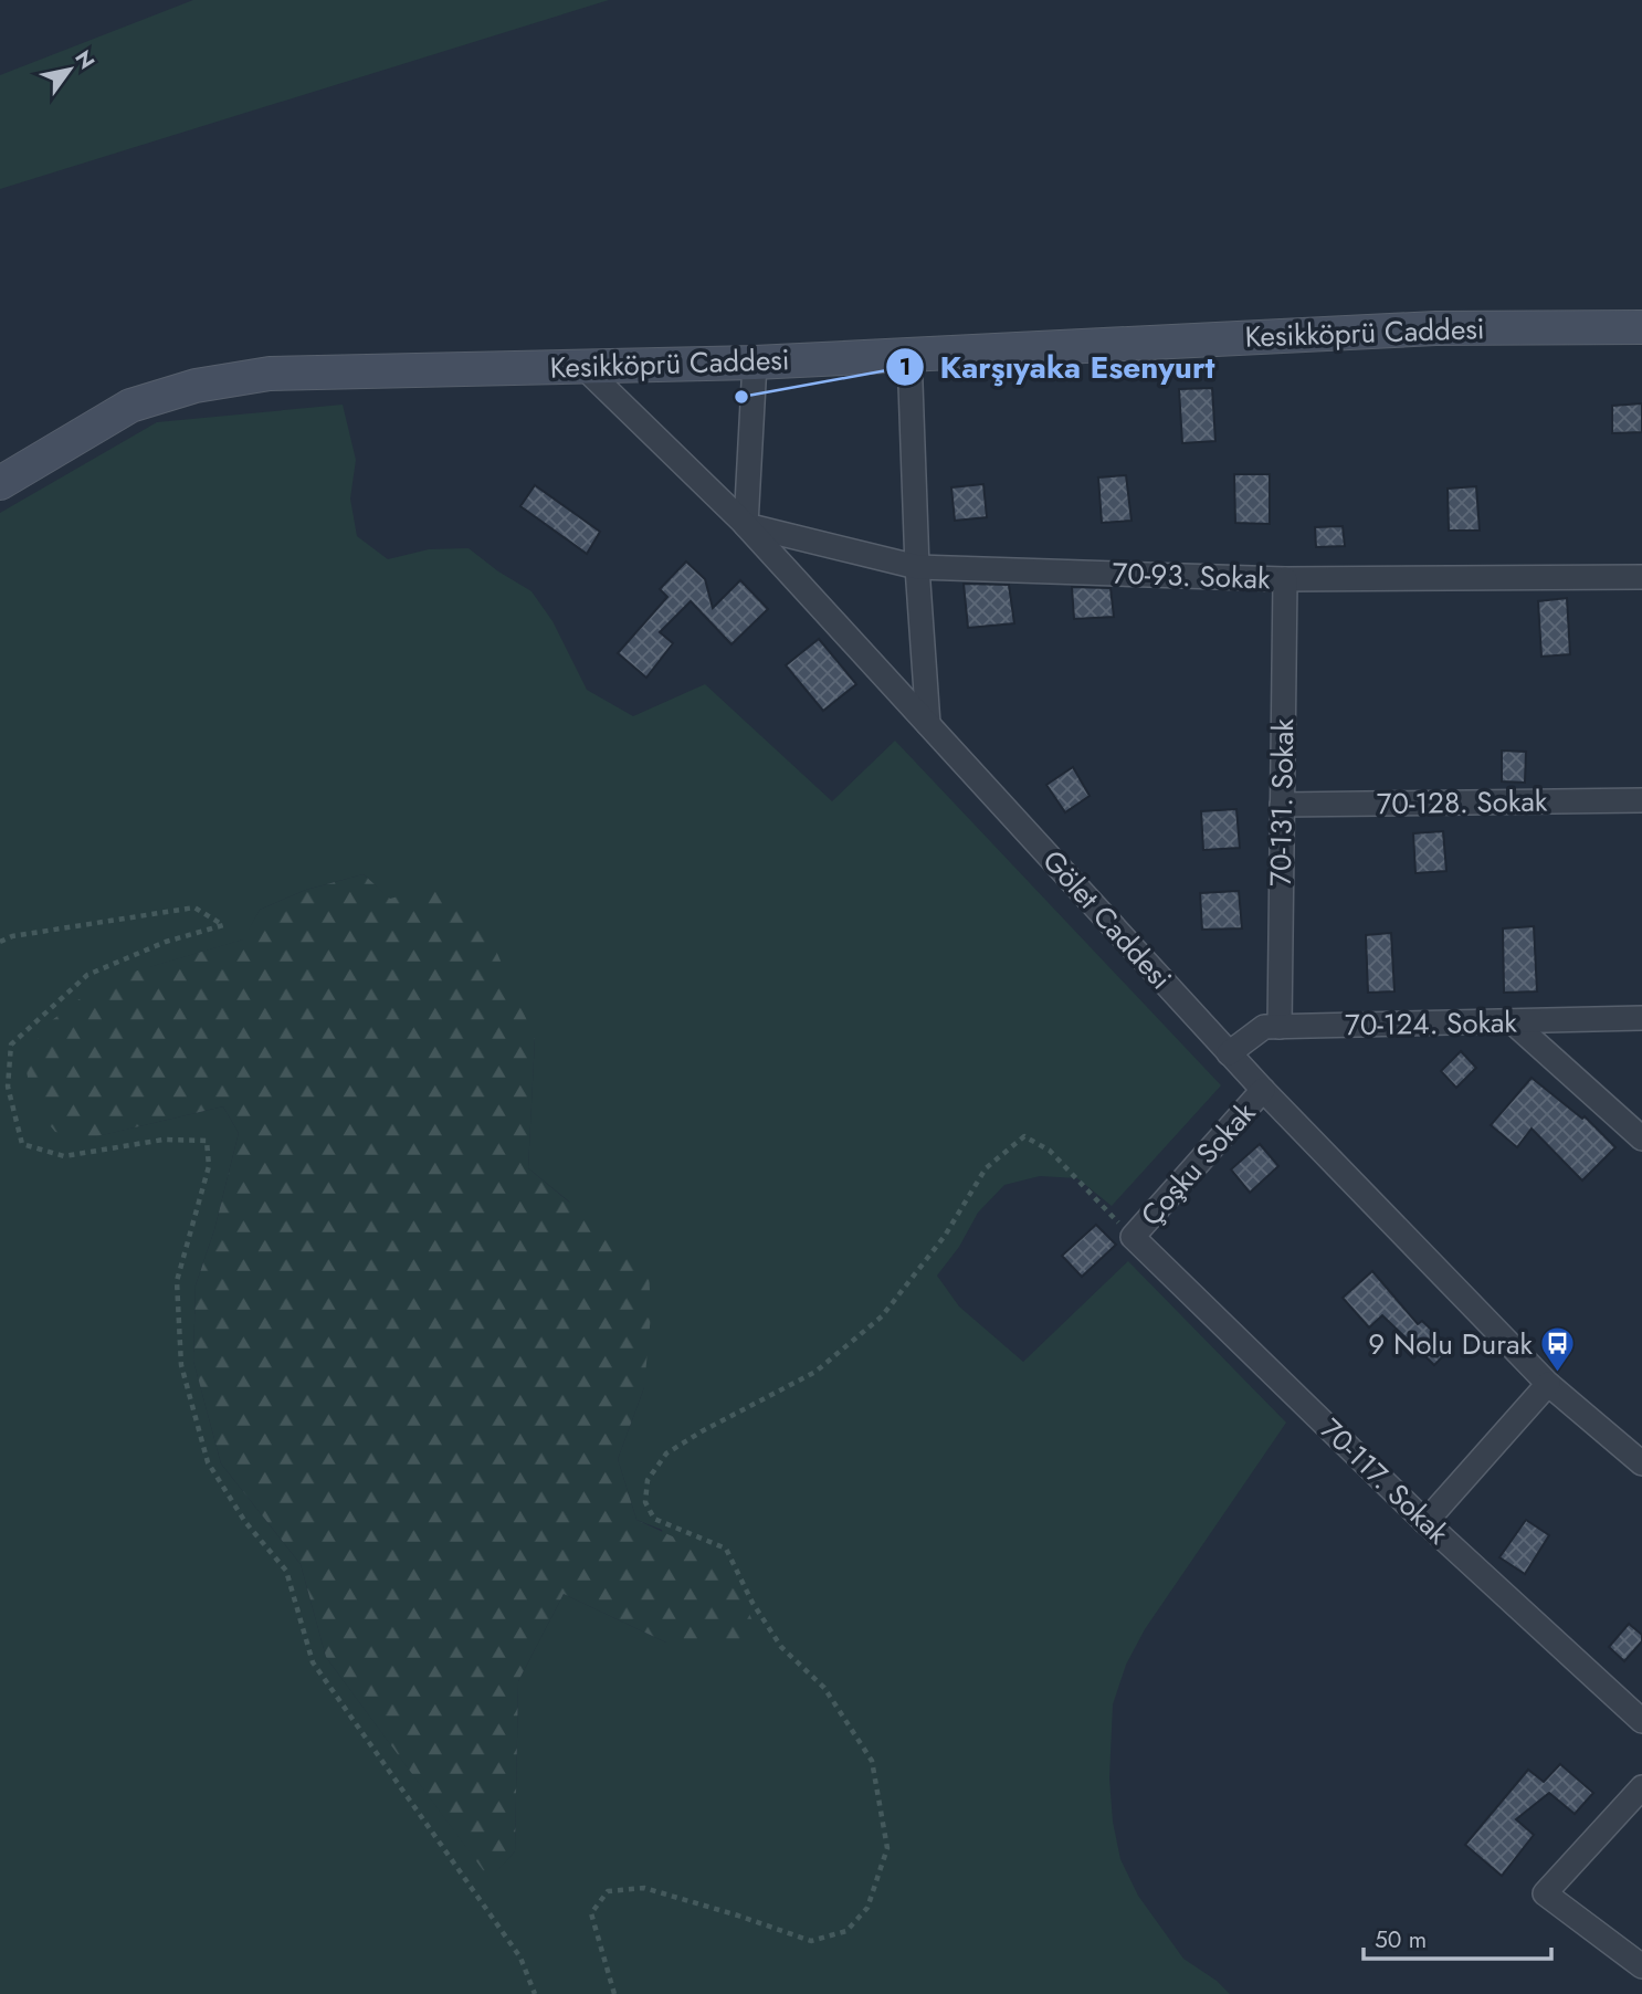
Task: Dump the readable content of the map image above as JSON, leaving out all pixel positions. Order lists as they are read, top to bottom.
{
  "streets": {
    "street": [
      "Kesikköprü Caddesi",
      "70-93. Sokak",
      "70-131. Sokak",
      "70-128. Sokak",
      "Gölet Caddesi",
      "70-124. Sokak",
      "Çoşku Sokak",
      "70-117. Sokak"
    ]
  },
  "crossings": [
    ["Kesikköprü Caddesi", "Gölet Caddesi"],
    ["70-93. Sokak", "70-131. Sokak"],
    ["70-93. Sokak", "Gölet Caddesi"],
    ["70-131. Sokak", "70-128. Sokak"],
    ["70-131. Sokak", "70-124. Sokak"],
    ["Gölet Caddesi", "70-124. Sokak"],
    ["Gölet Caddesi", "Çoşku Sokak"],
    ["Çoşku Sokak", "70-117. Sokak"]
  ],
  "places": {
    "other": ["Karşıyaka Esenyurt"],
    "bus stop": ["9 Nolu Durak"]
  },
  "scale_bar": "50 m",
  "north": "top right"
}
